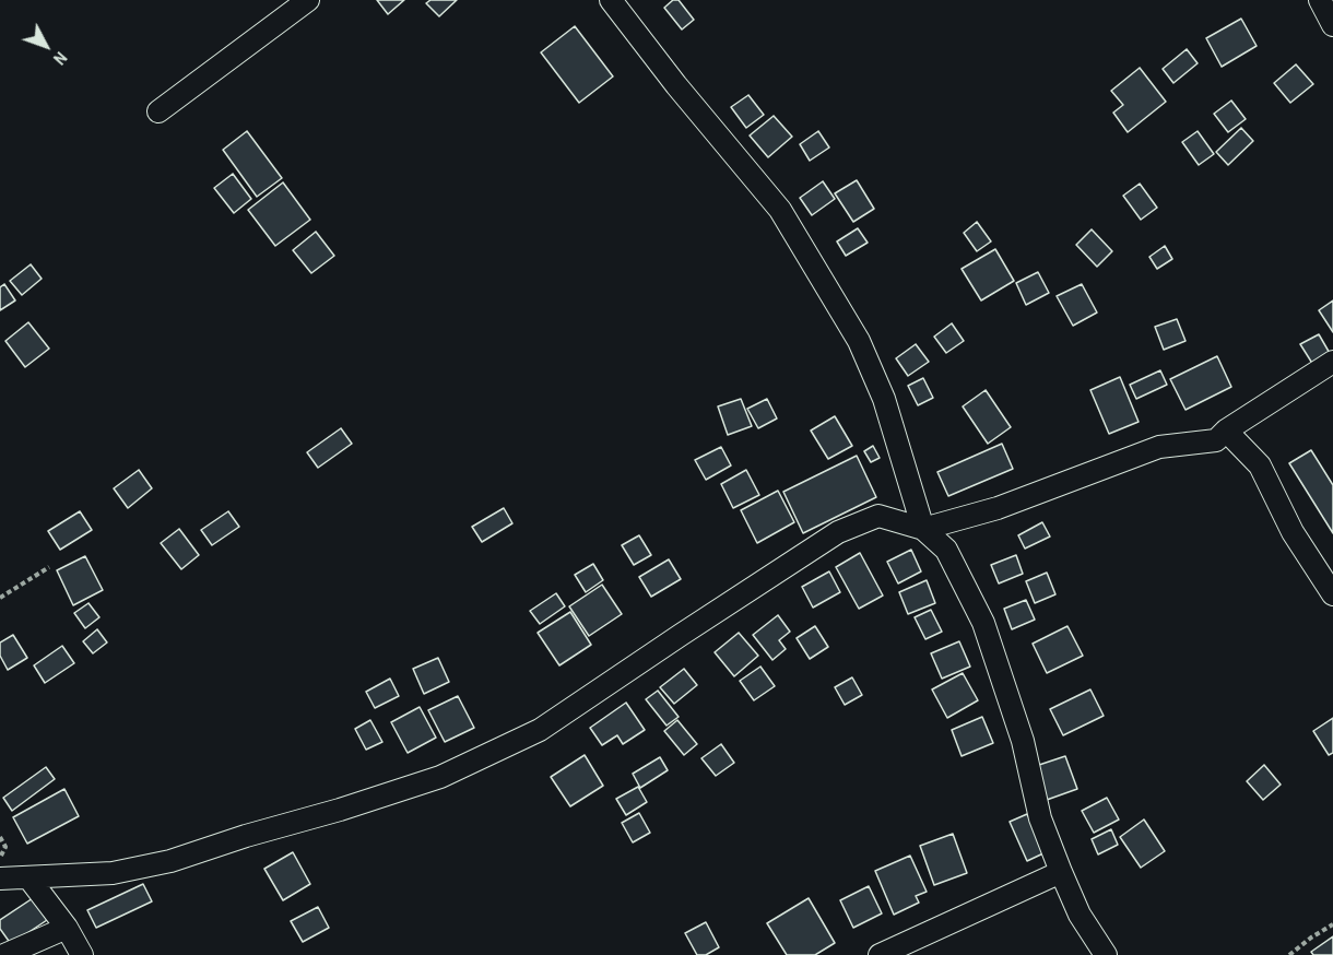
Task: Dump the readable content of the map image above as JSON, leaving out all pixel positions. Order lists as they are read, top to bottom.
{
  "north": "bottom right"
}
